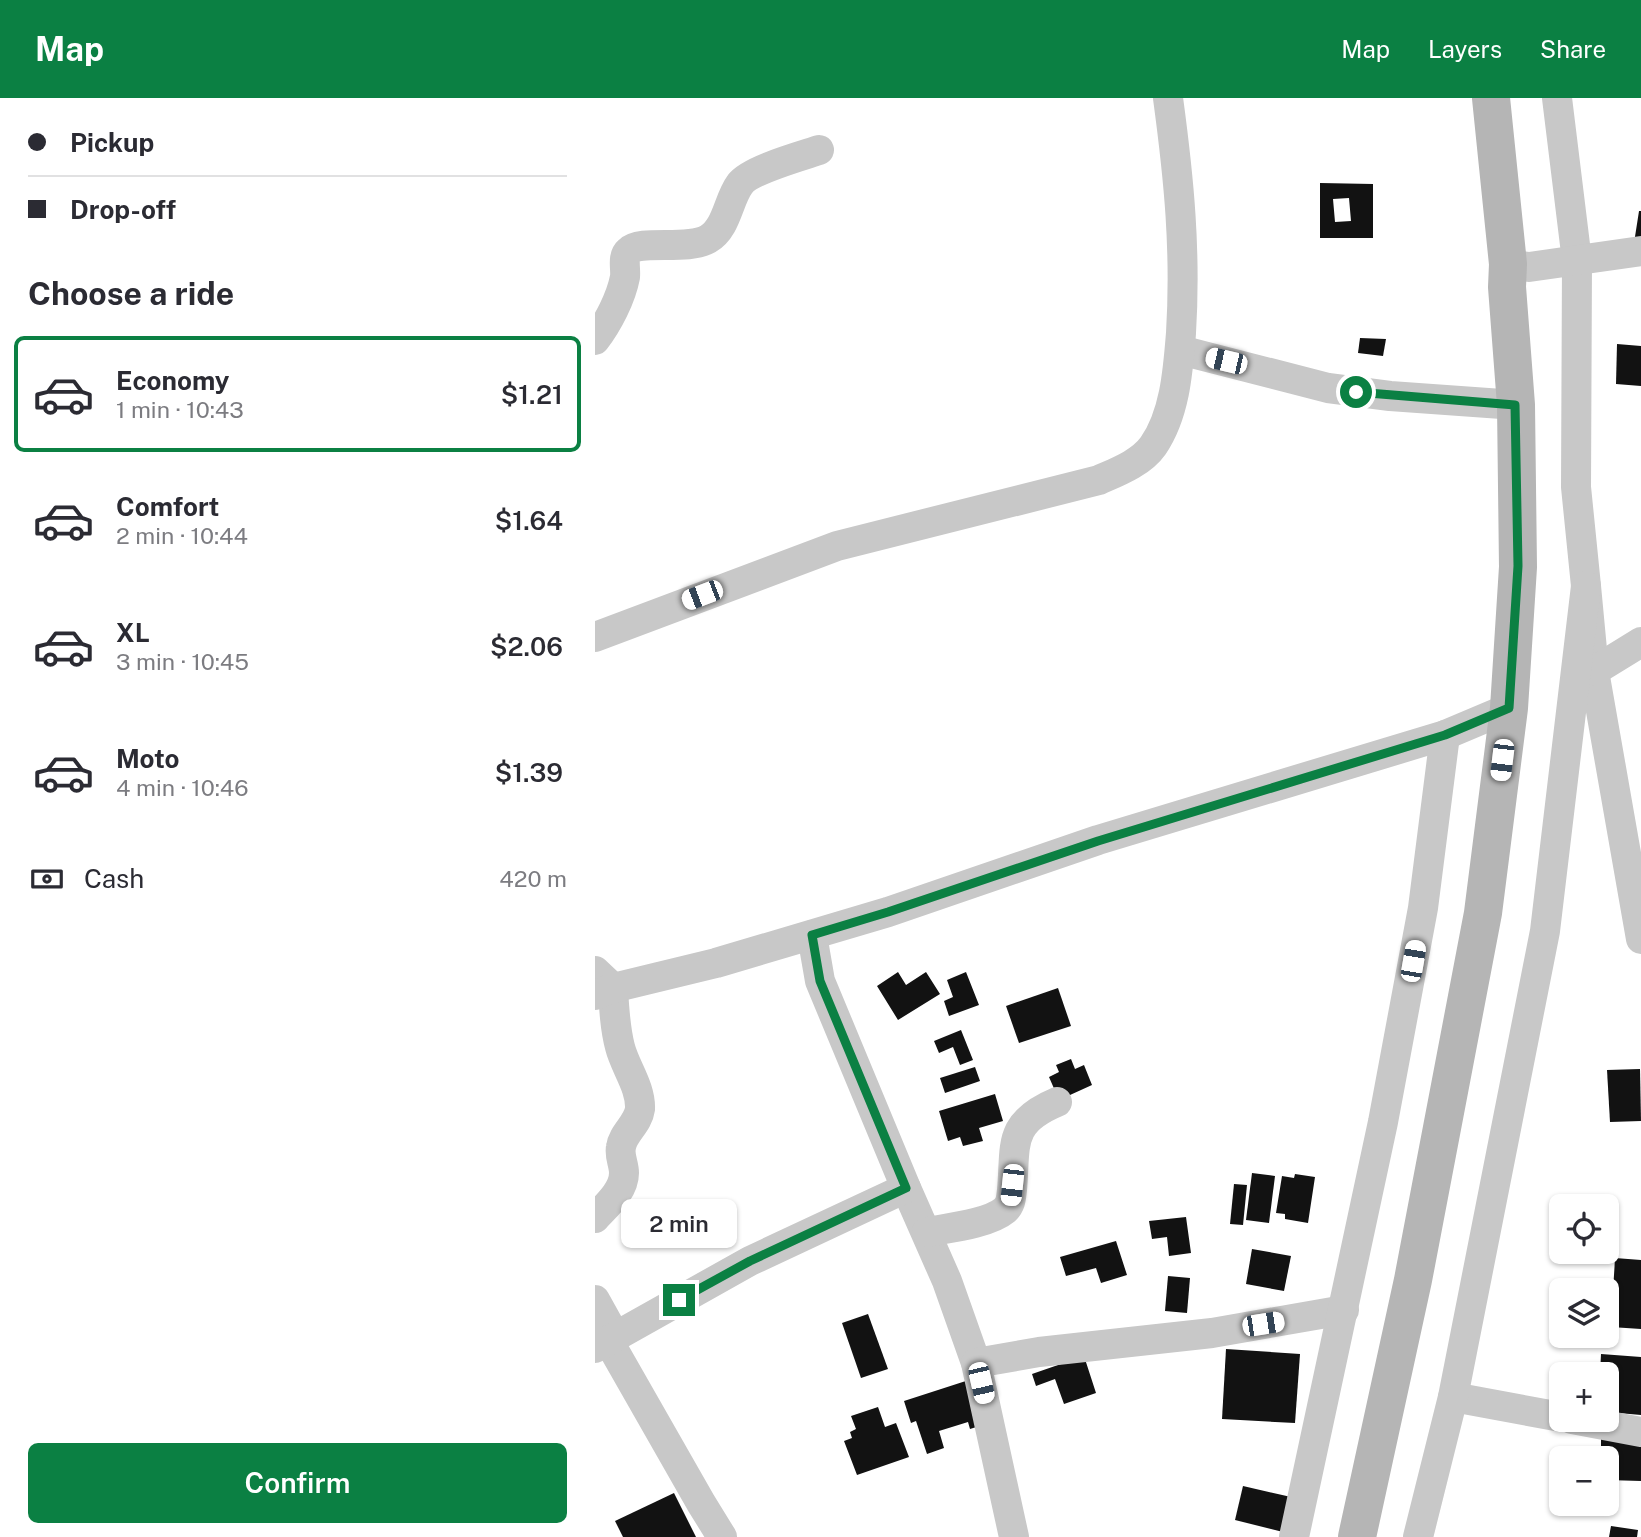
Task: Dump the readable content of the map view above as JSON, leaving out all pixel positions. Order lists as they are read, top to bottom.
{
  "page": {
    "header": "Map",
    "nav": ["Map", "Layers", "Share"],
    "banner": ["Pickup", "Drop-off"],
    "heading": "Choose a ride",
    "list": [
      {
        "name": "Economy",
        "note": "1 min · 10:43",
        "value": "$1.21"
      },
      {
        "name": "Comfort",
        "note": "2 min · 10:44",
        "value": "$1.64"
      },
      {
        "name": "XL",
        "note": "3 min · 10:45",
        "value": "$2.06"
      },
      {
        "name": "Moto",
        "note": "4 min · 10:46",
        "value": "$1.39"
      }
    ],
    "pay": ["Cash", "420 m"],
    "map_buttons": ["+", "−"],
    "bubble": "2 min",
    "buttons": "Confirm"
  }
}
